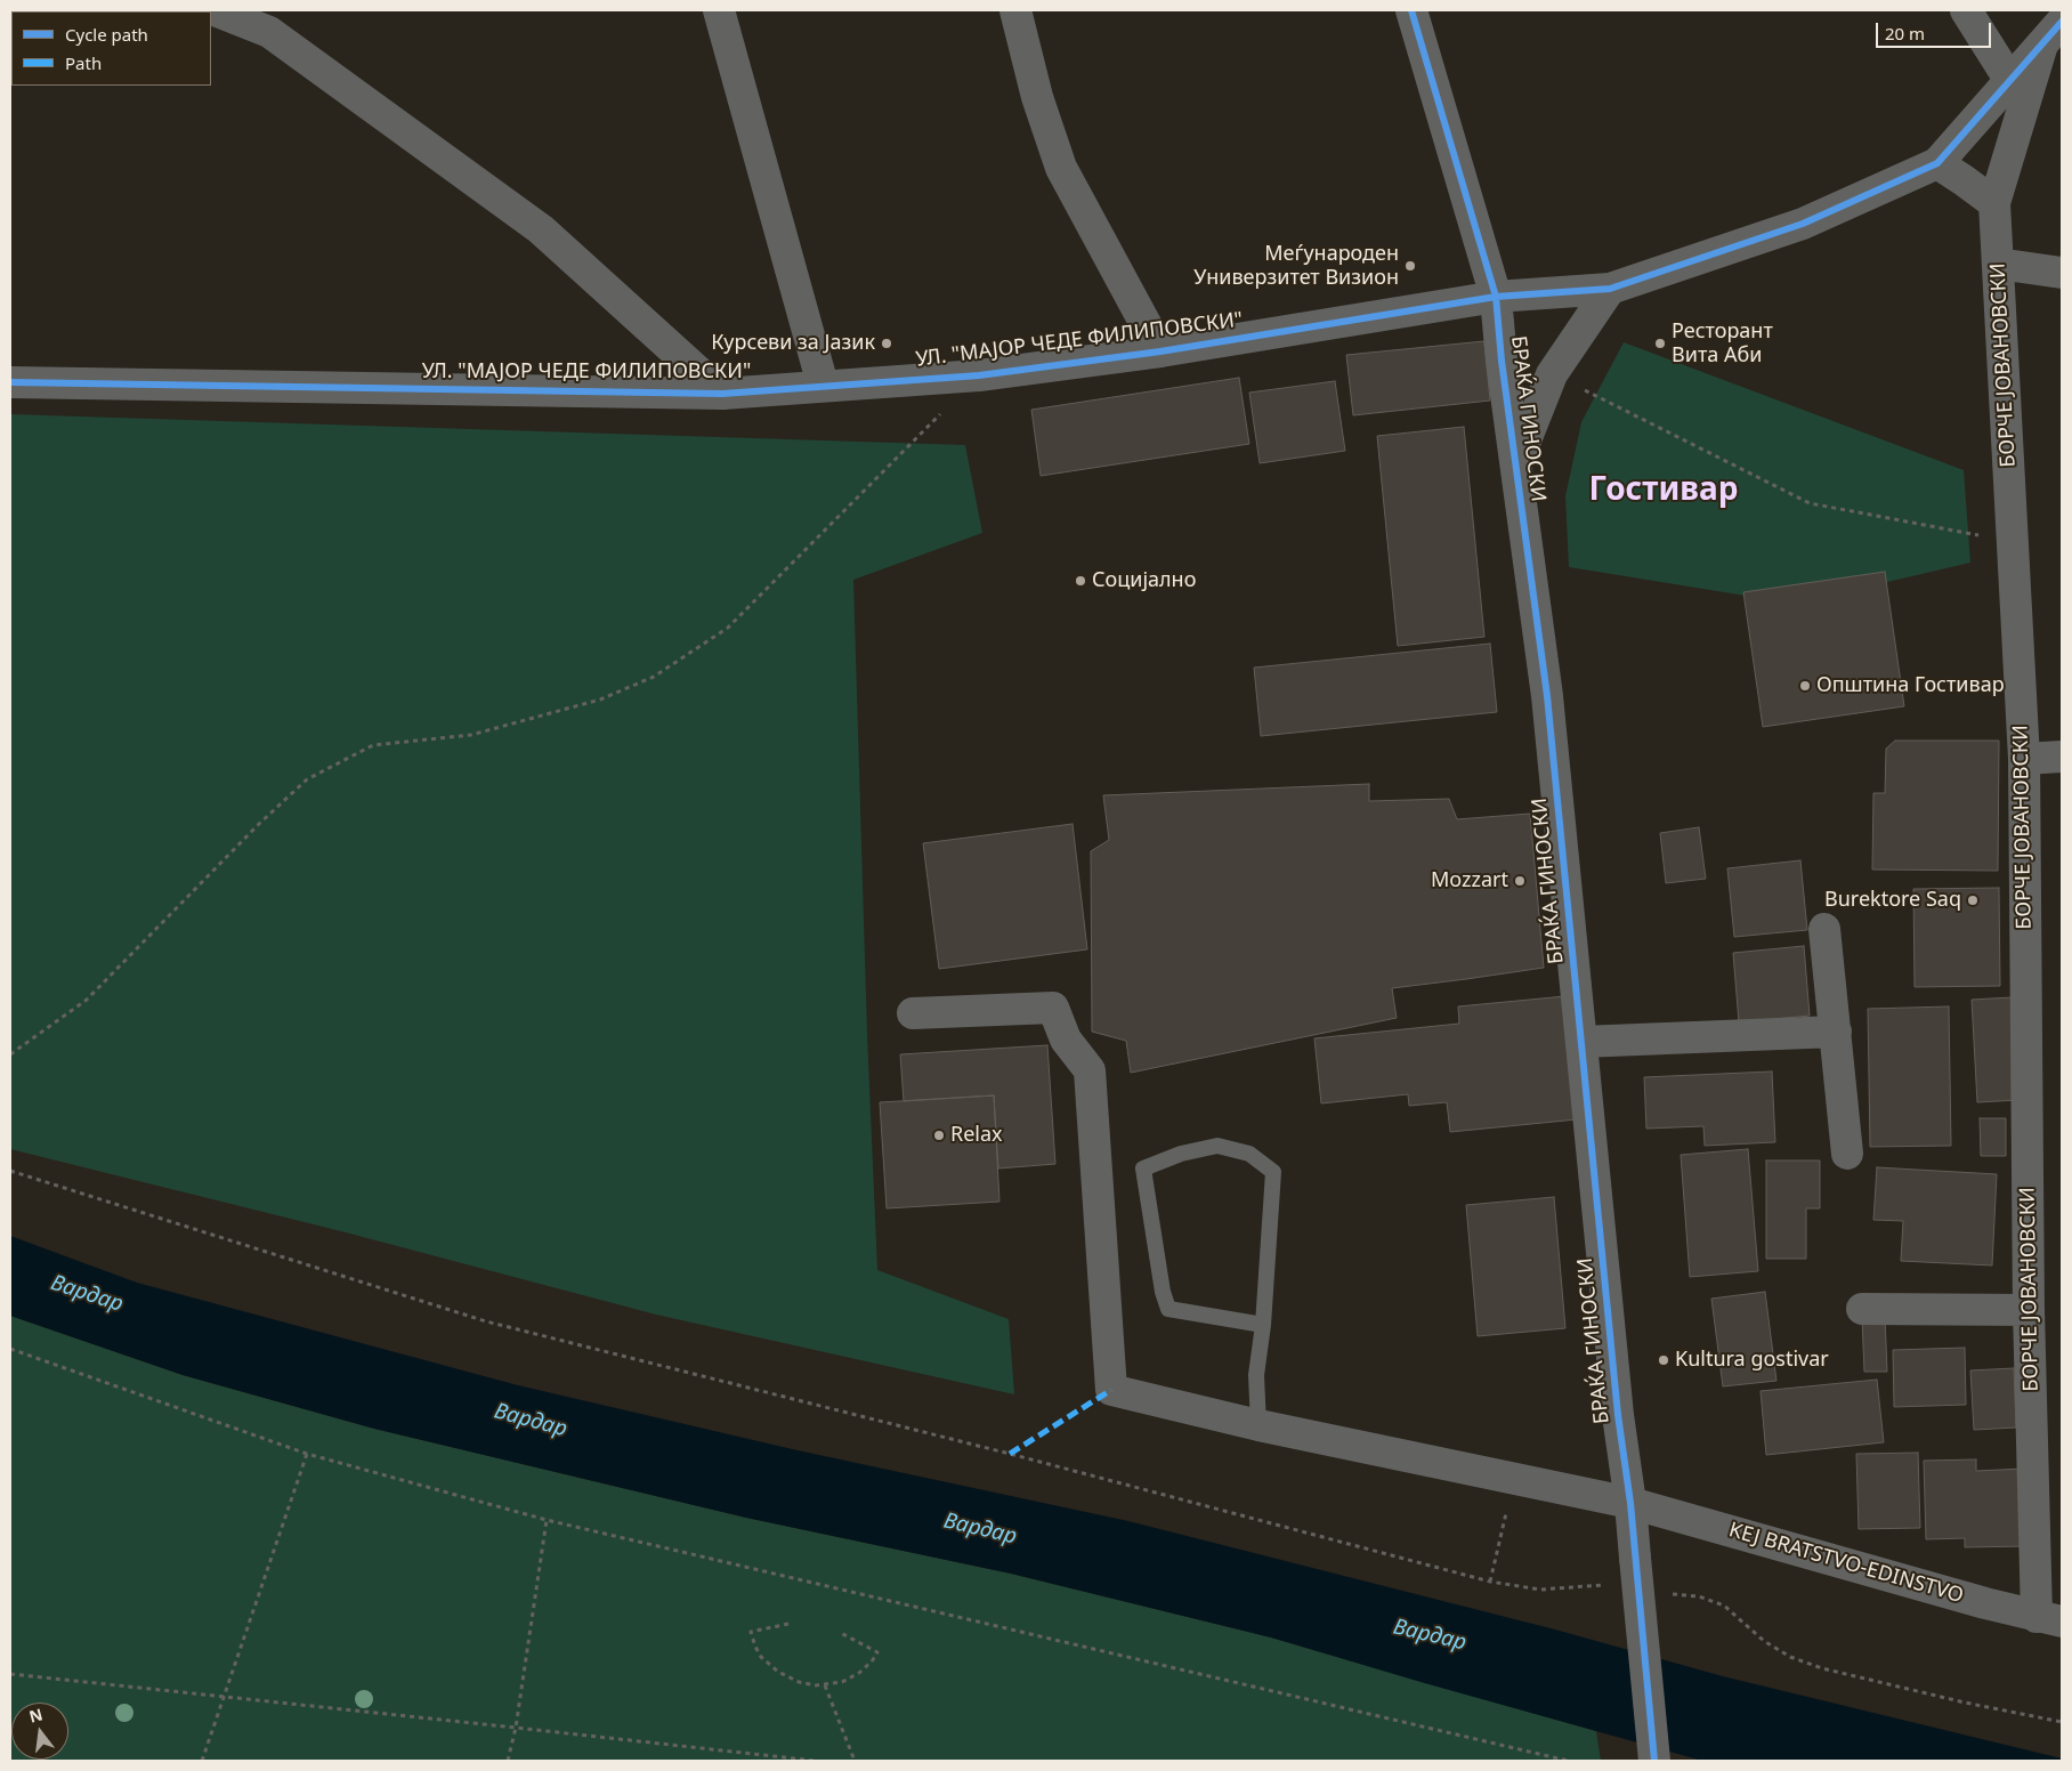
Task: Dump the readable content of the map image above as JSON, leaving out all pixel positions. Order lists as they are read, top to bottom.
{
  "streets": {
    "street": [
      "УЛ. \"МАЈОР ЧЕДЕ ФИЛИПОВСКИ\"",
      "БОРЧЕ ЈОВАНОВСКИ",
      "БРАЌА ГИНОСКИ",
      "KEJ BRATSTVO-EDINSTVO"
    ]
  },
  "crossings": [
    ["УЛ. \"МАЈОР ЧЕДЕ ФИЛИПОВСКИ\"", "БОРЧЕ ЈОВАНОВСКИ"],
    ["УЛ. \"МАЈОР ЧЕДЕ ФИЛИПОВСКИ\"", "БРАЌА ГИНОСКИ"],
    ["БОРЧЕ ЈОВАНОВСКИ", "KEJ BRATSTVO-EDINSTVO"],
    ["БРАЌА ГИНОСКИ", "KEJ BRATSTVO-EDINSTVO"]
  ],
  "districts": ["Гостивар"],
  "water": ["Вардар"],
  "places": [
    "Меѓународен Универзитет Визион",
    "Курсеви за Јазик",
    "Ресторант Вита Аби",
    "Социјално",
    "Општина Гостивар",
    "Mozzart",
    "Burektore Saq",
    "Relax",
    "Kultura gostivar"
  ],
  "legend": ["Cycle path", "Path"],
  "scale_bar": "20 m",
  "north": "top"
}
